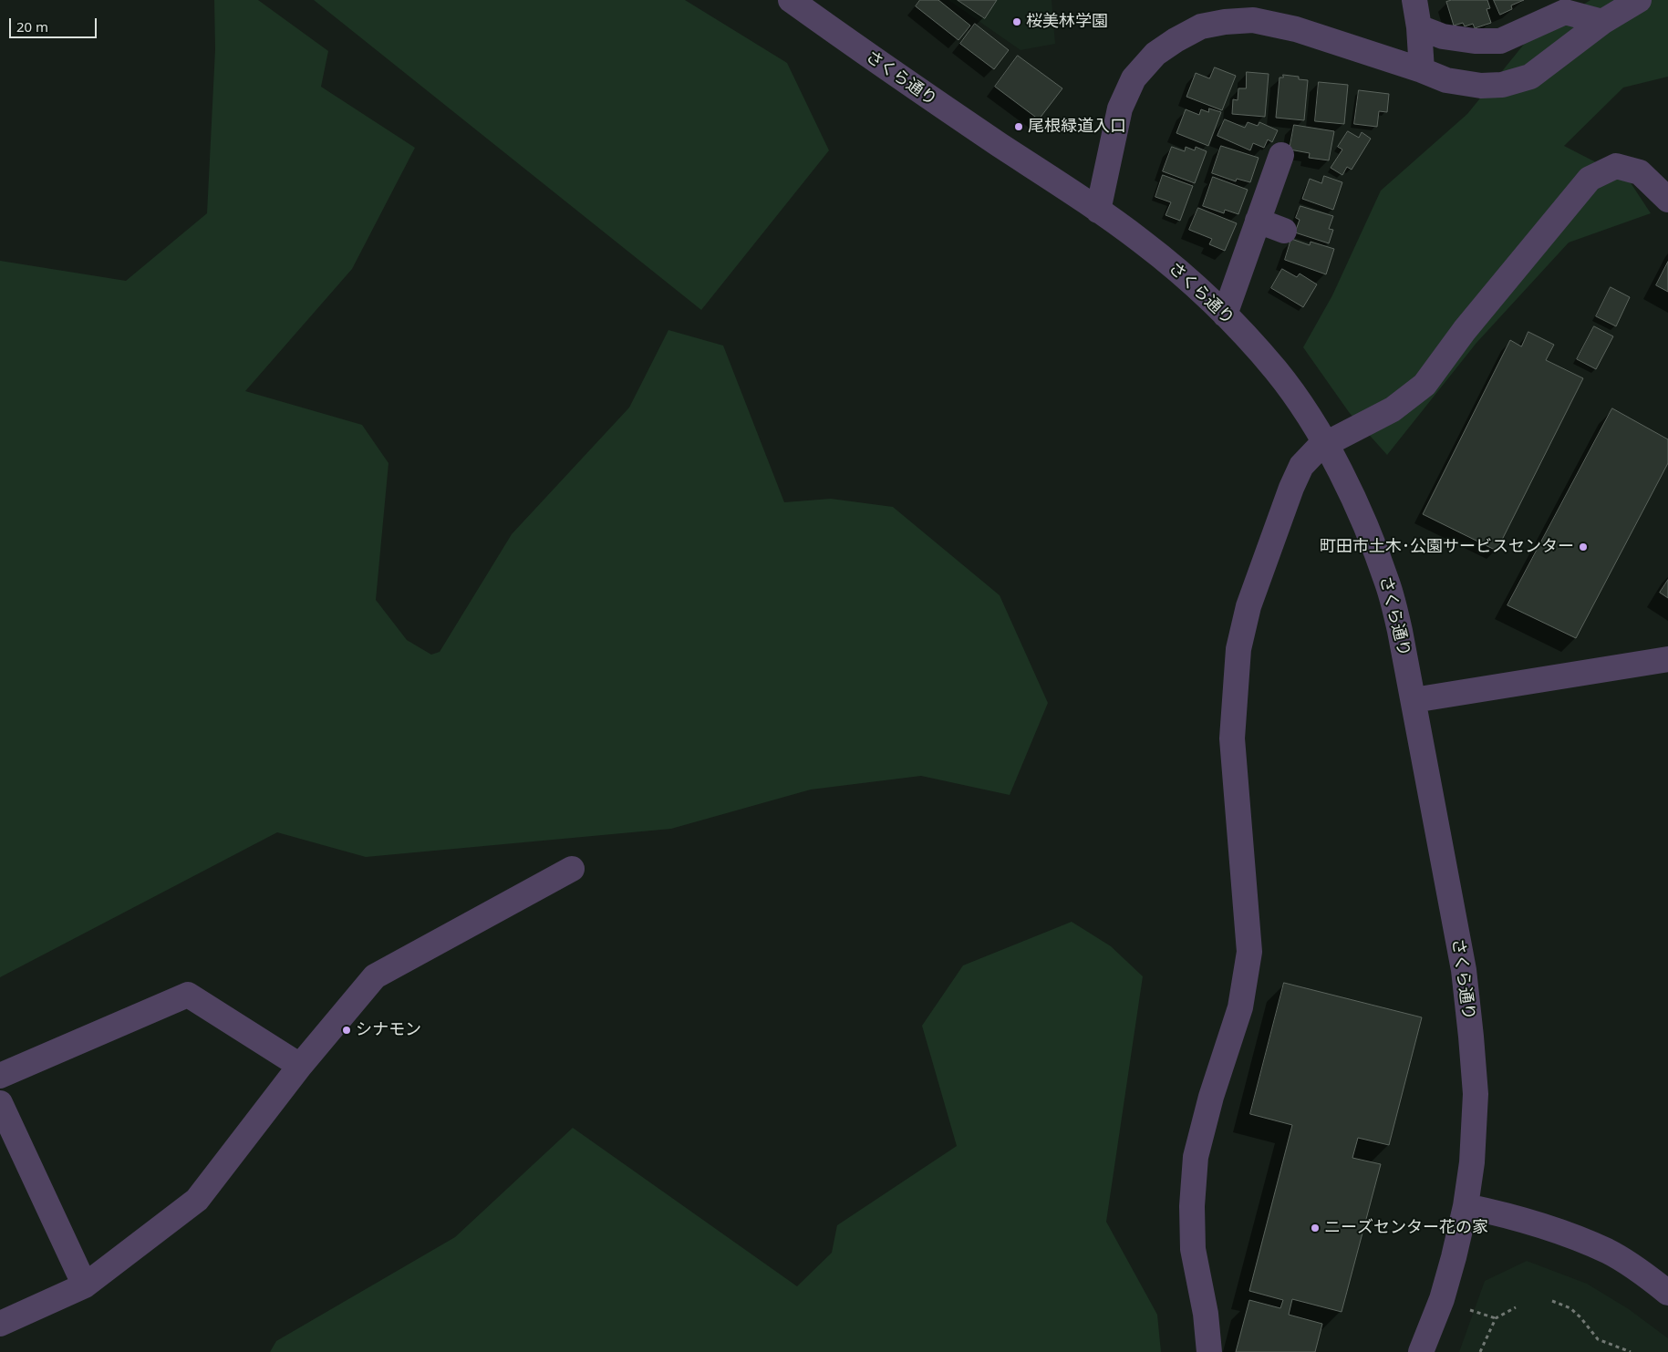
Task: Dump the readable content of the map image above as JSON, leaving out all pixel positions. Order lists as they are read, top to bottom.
{
  "streets": {
    "street": ["さくら通り"]
  },
  "places": [
    "桜美林学園",
    "尾根緑道入口",
    "町田市土木･公園サービスセンター",
    "シナモン",
    "ニーズセンター花の家"
  ],
  "scale_bar": "20 m"
}
